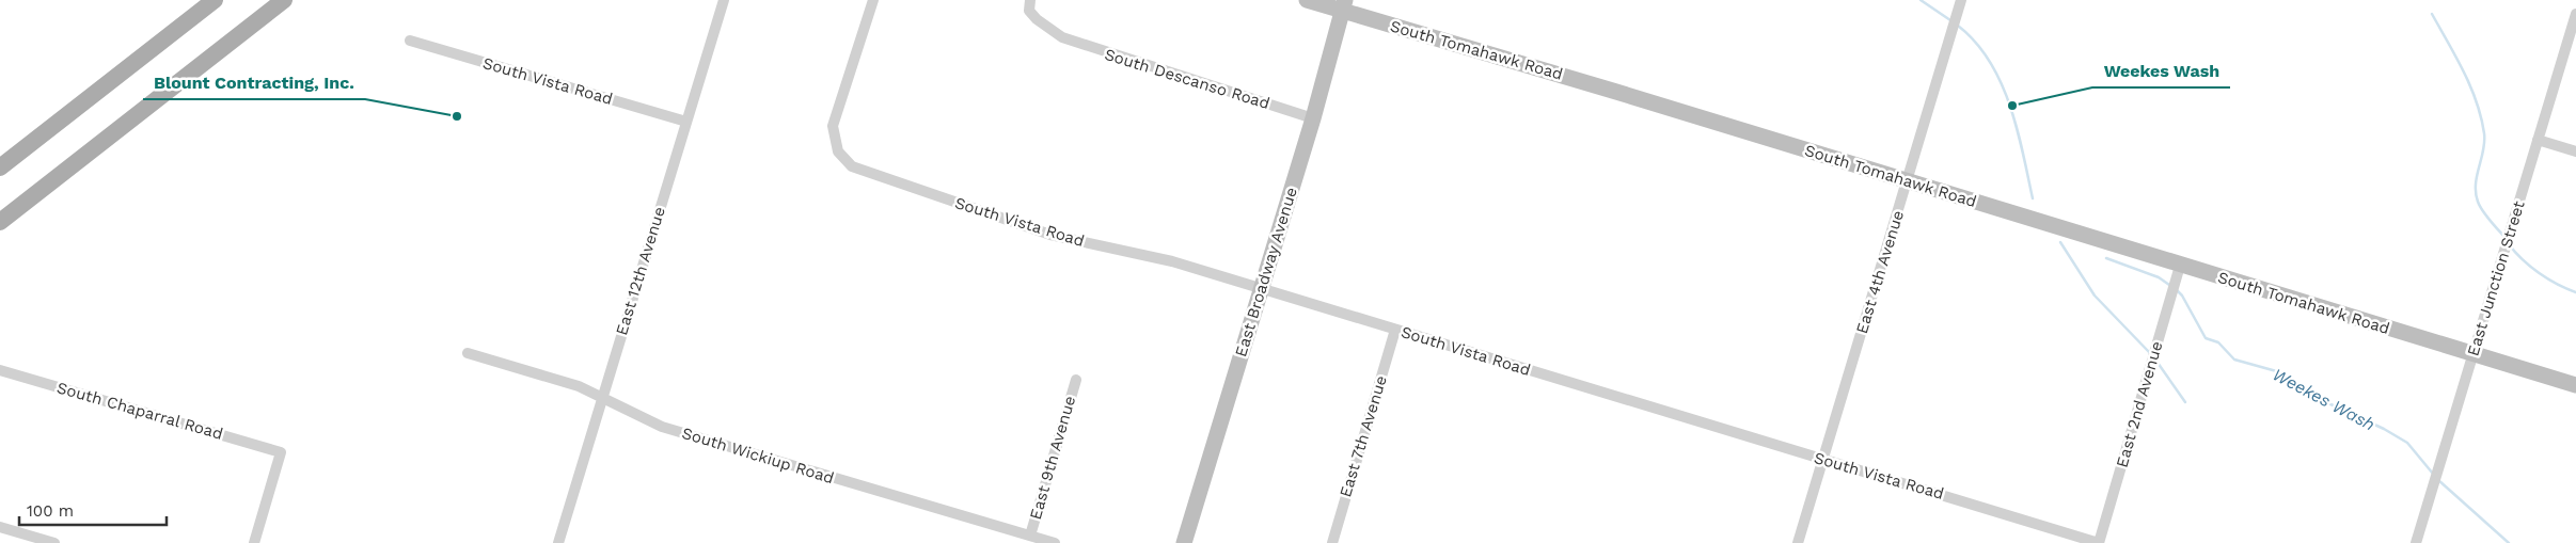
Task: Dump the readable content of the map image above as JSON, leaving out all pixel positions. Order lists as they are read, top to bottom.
{
  "streets": {
    "main road": ["South Tomahawk Road", "East Broadway Avenue"],
    "street": [
      "South Descanso Road",
      "South Vista Road",
      "East 12th Avenue",
      "East 4th Avenue",
      "East Junction Street",
      "East 2nd Avenue",
      "South Chaparral Road",
      "East 7th Avenue",
      "South Wickiup Road",
      "East 9th Avenue"
    ]
  },
  "crossings": [
    ["South Tomahawk Road", "East Broadway Avenue"],
    ["South Tomahawk Road", "East 4th Avenue"],
    ["South Tomahawk Road", "East Junction Street"],
    ["South Tomahawk Road", "East 2nd Avenue"],
    ["South Descanso Road", "East Broadway Avenue"],
    ["South Vista Road", "East 12th Avenue"],
    ["South Vista Road", "East Broadway Avenue"],
    ["South Vista Road", "East 4th Avenue"],
    ["South Vista Road", "East 2nd Avenue"],
    ["South Vista Road", "East 7th Avenue"],
    ["East 12th Avenue", "South Wickiup Road"],
    ["South Wickiup Road", "East 9th Avenue"]
  ],
  "water": ["Weekes Wash"],
  "places": ["Weekes Wash", "Blount Contracting, Inc."],
  "scale_bar": "100 m"
}
